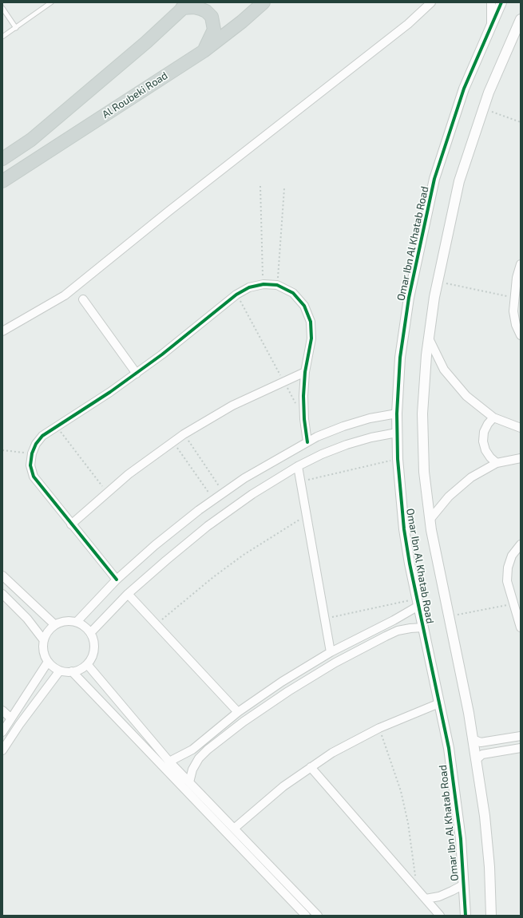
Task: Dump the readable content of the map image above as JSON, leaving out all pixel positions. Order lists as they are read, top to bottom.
{
  "streets": {
    "main road": ["Al Roubeki Road"],
    "street": ["Omar Ibn Al Khatab Road"]
  }
}
